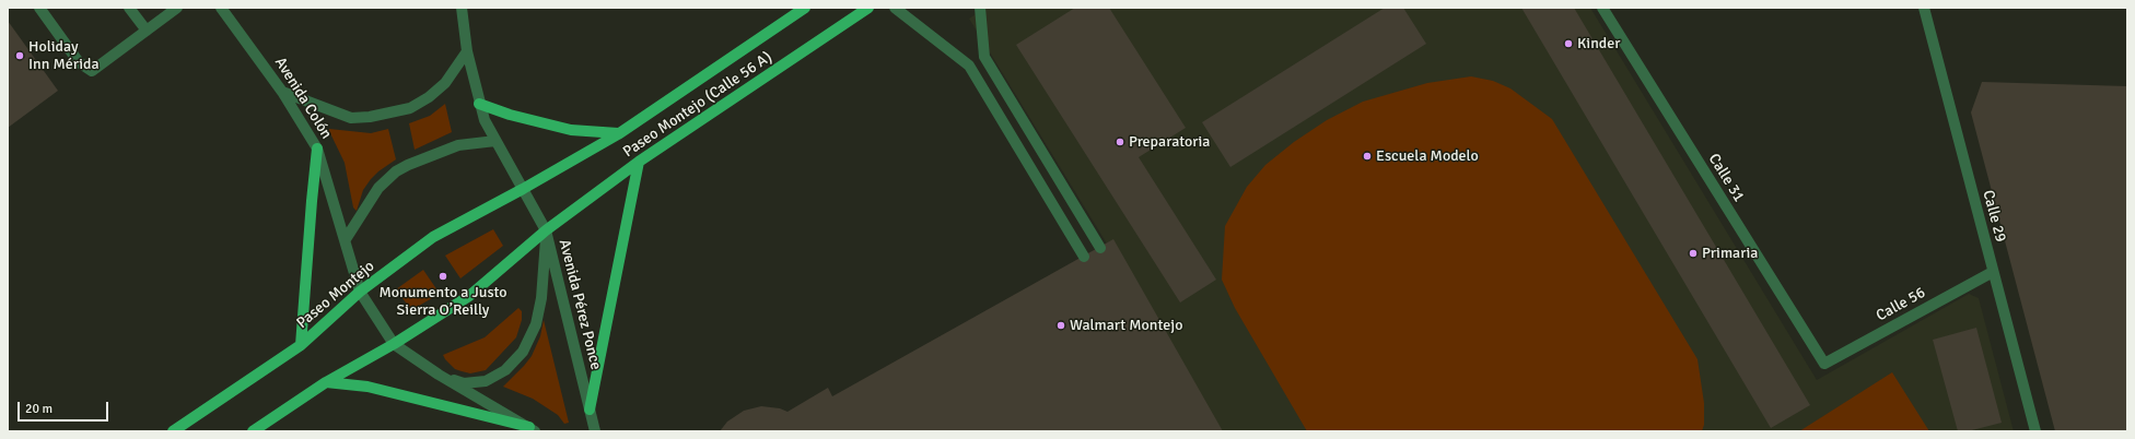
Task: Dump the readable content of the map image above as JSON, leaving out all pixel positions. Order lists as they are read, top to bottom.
{
  "streets": {
    "main road": ["Paseo Montejo (Calle 56 A)", "Paseo Montejo"],
    "street": [
      "Avenida Colón",
      "Calle 31",
      "Calle 29",
      "Avenida Pérez Ponce",
      "Calle 56"
    ]
  },
  "crossings": [
    ["Avenida Colón", "Paseo Montejo"],
    ["Paseo Montejo (Calle 56 A)", "Paseo Montejo"],
    ["Paseo Montejo (Calle 56 A)", "Avenida Pérez Ponce"],
    ["Calle 31", "Calle 56"],
    ["Calle 29", "Calle 56"],
    ["Paseo Montejo", "Avenida Pérez Ponce"]
  ],
  "places": [
    "Kinder",
    "Holiday Inn Mérida",
    "Preparatoria",
    "Escuela Modelo",
    "Primaria",
    "Monumento a Justo Sierra O’Reilly",
    "Walmart Montejo"
  ],
  "scale_bar": "20 m"
}
